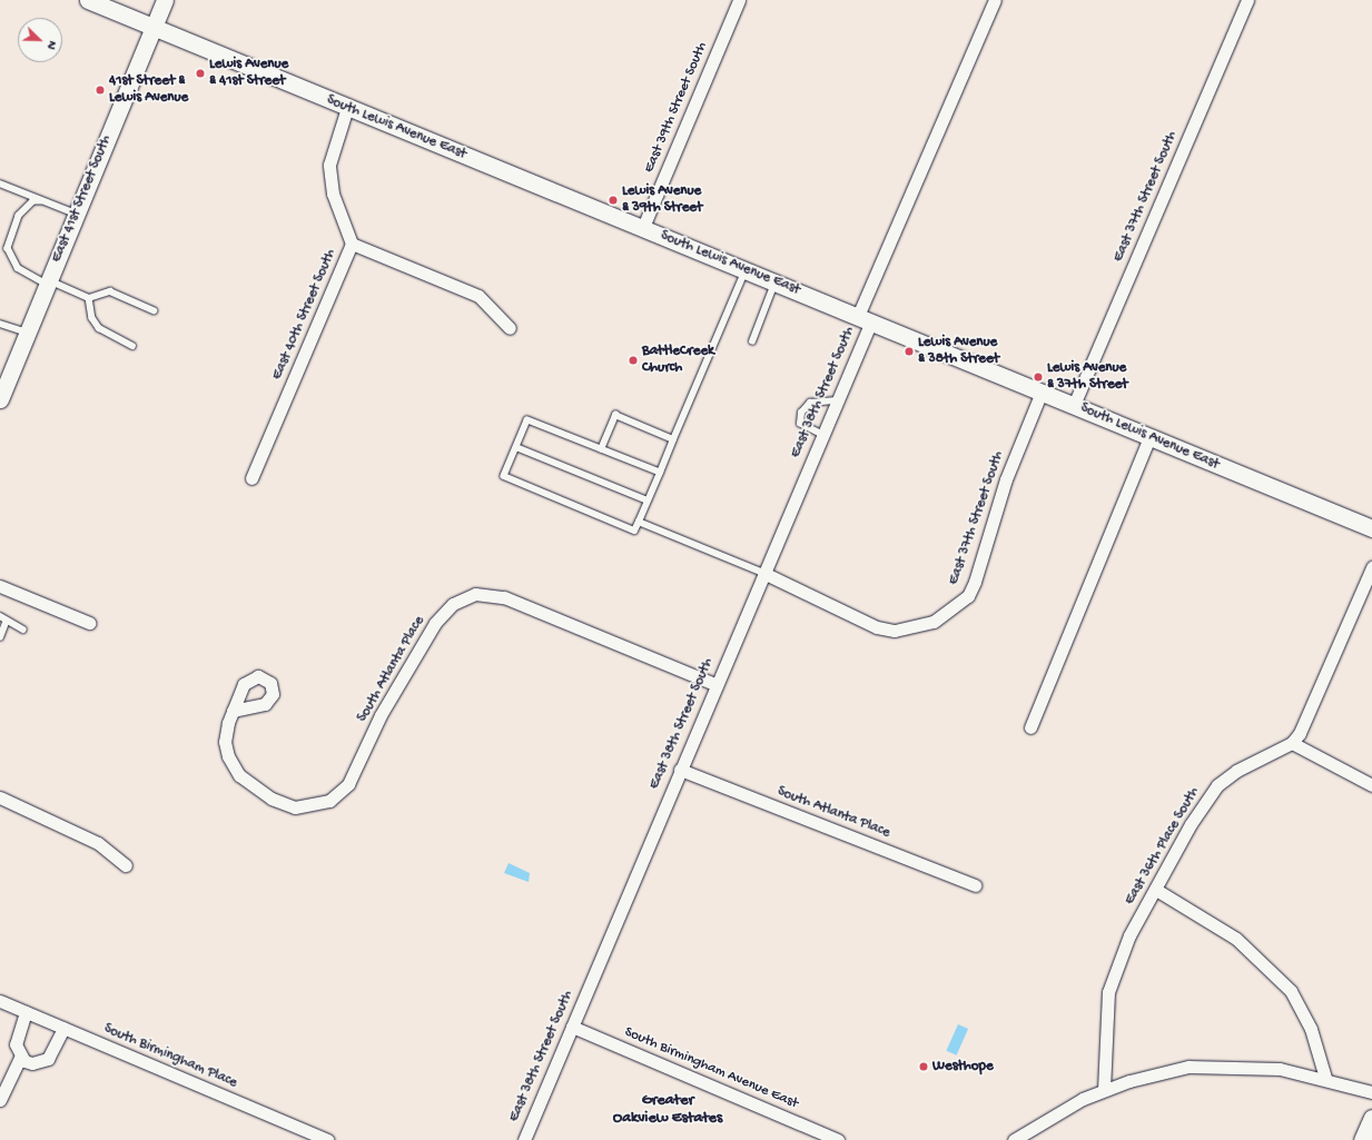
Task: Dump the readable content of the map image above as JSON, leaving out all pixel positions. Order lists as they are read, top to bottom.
{
  "streets": {
    "main road": ["South Lewis Avenue East", "East 41st Street South"],
    "street": [
      "East 39th Street South",
      "East 37th Street South",
      "East 40th Street South",
      "East 38th Street South",
      "South Atlanta Place",
      "East 36th Place South",
      "South Birmingham Place",
      "South Birmingham Avenue East"
    ]
  },
  "crossings": [
    ["East 39th Street South", "South Lewis Avenue East"],
    ["South Lewis Avenue East", "East 37th Street South"],
    ["South Lewis Avenue East", "East 41st Street South"],
    ["South Lewis Avenue East", "East 40th Street South"],
    ["South Lewis Avenue East", "East 38th Street South"],
    ["East 37th Street South", "East 38th Street South"],
    ["East 38th Street South", "South Atlanta Place"],
    ["East 38th Street South", "South Birmingham Avenue East"]
  ],
  "districts": ["Greater Oakview Estates"],
  "places": [
    "Lewis Avenue & 41st Street",
    "41st Street & Lewis Avenue",
    "Lewis Avenue & 39th Street",
    "Lewis Avenue & 38th Street",
    "BattleCreek Church",
    "Lewis Avenue & 37th Street",
    "Westhope"
  ],
  "north": "bottom right"
}
